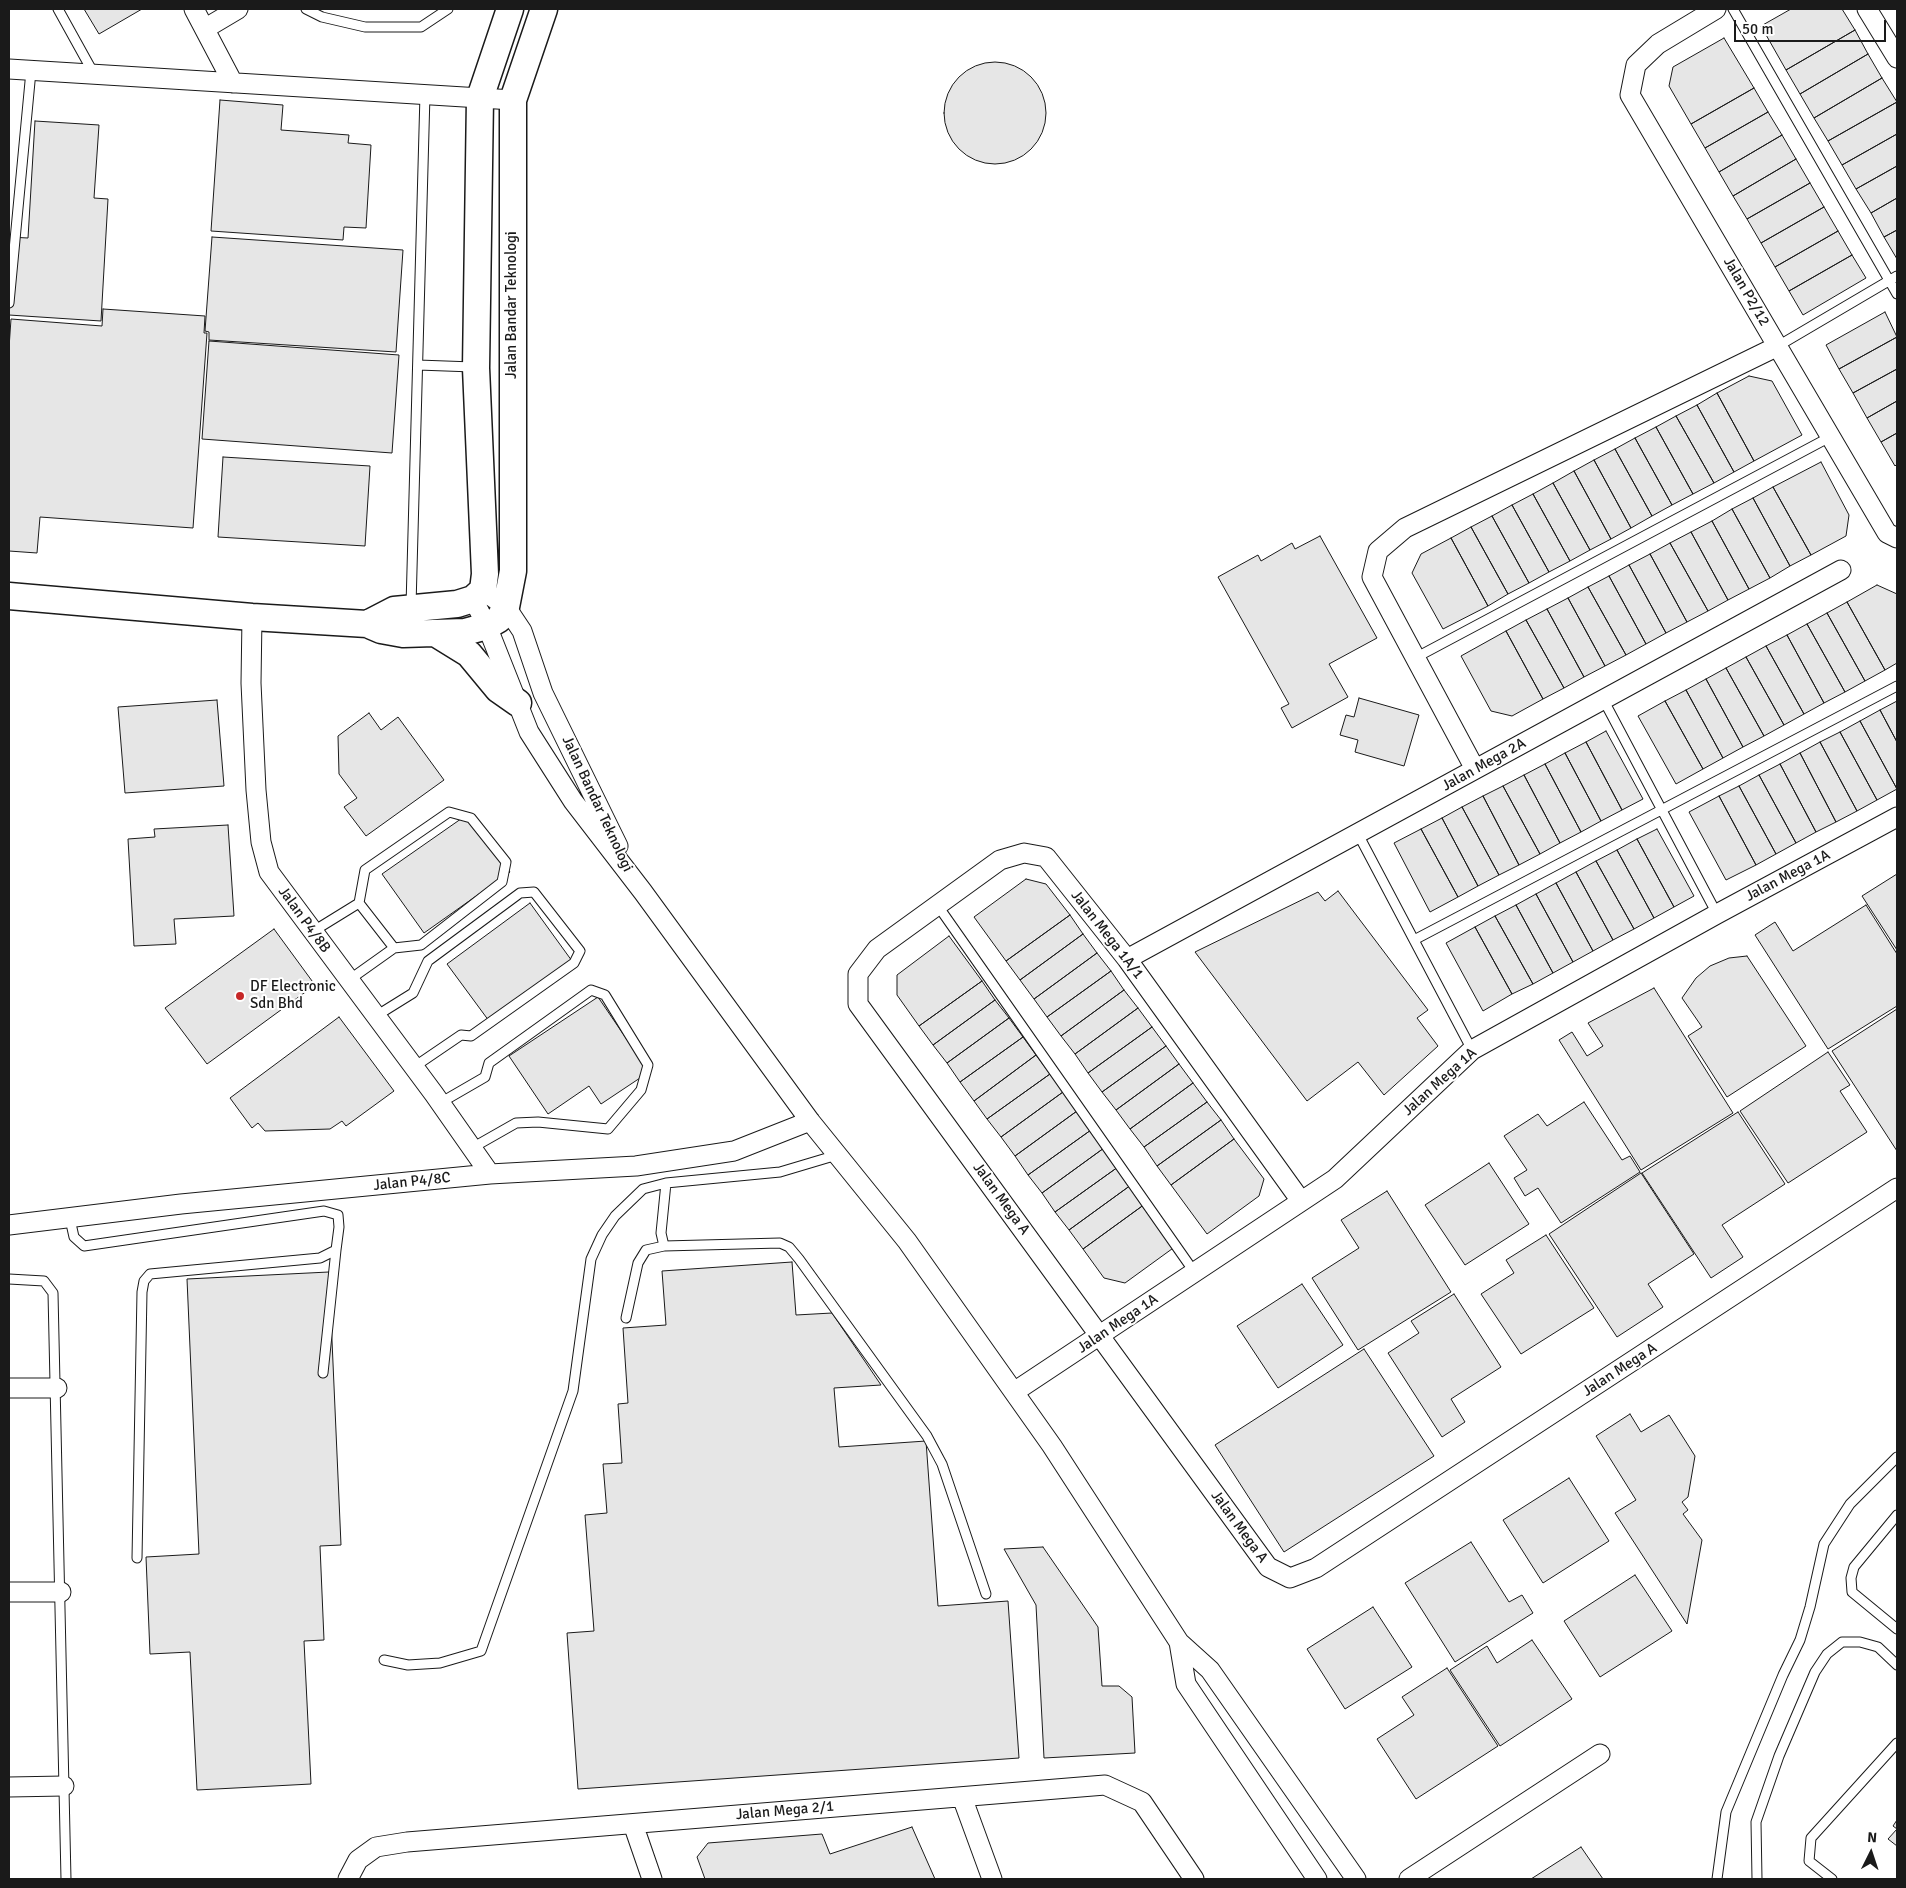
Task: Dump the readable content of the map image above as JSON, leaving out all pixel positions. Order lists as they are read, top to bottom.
{
  "streets": {
    "street": [
      "Jalan P2/12",
      "Jalan Bandar Teknologi",
      "Jalan Mega 2A",
      "Jalan Mega 1A",
      "Jalan P4/8B",
      "Jalan Mega 1A/1",
      "Jalan P4/8C",
      "Jalan Mega A",
      "Jalan Mega 2/1"
    ]
  },
  "crossings": [
    ["Jalan Mega 2A", "Jalan Mega 1A/1"],
    ["Jalan Mega 1A", "Jalan Mega 1A/1"],
    ["Jalan Mega 1A", "Jalan Mega A"],
    ["Jalan P4/8B", "Jalan P4/8C"],
    ["Jalan Mega 1A/1", "Jalan Mega A"]
  ],
  "places": ["DF Electronic Sdn Bhd"],
  "scale_bar": "50 m",
  "north": "top"
}
